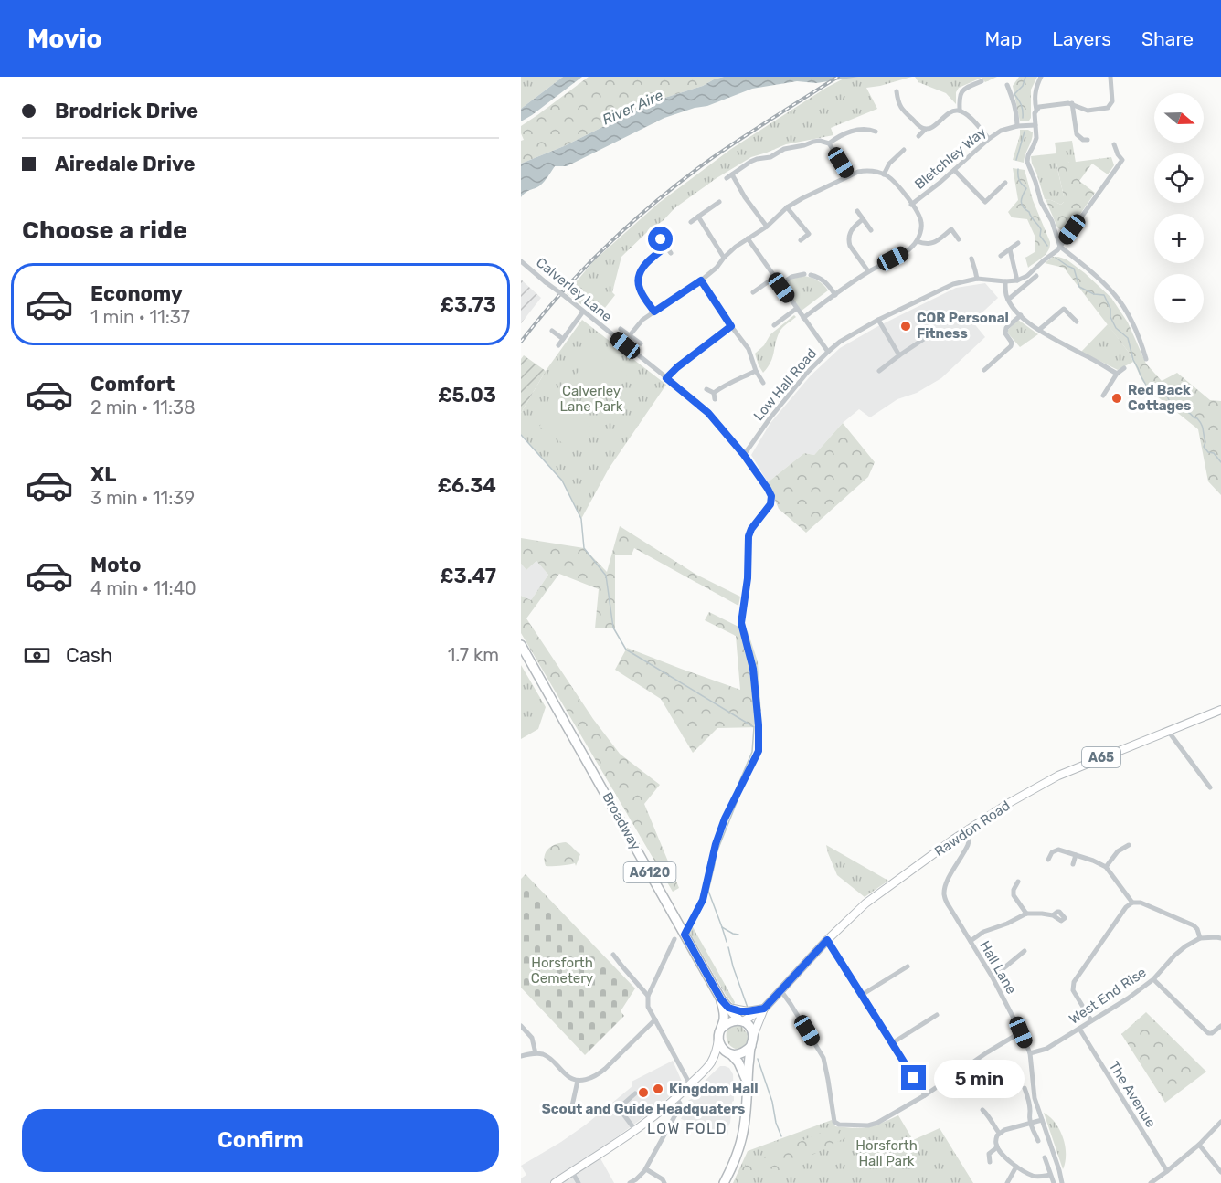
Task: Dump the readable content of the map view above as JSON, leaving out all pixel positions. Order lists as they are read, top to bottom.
{
  "streets": {
    "highway": ["Broadway", "A6120"],
    "main road": ["A65", "Rawdon Road"],
    "street": [
      "Bletchley Way",
      "Calverley Lane",
      "Low Hall Road",
      "Hall Lane",
      "West End Rise",
      "The Avenue"
    ]
  },
  "crossings": [
    ["Calverley Lane", "Low Hall Road"],
    ["Calverley Lane", "Broadway"],
    ["Broadway", "A6120"],
    ["Rawdon Road", "A6120"],
    ["Rawdon Road", "Hall Lane"],
    ["Hall Lane", "West End Rise"],
    ["West End Rise", "The Avenue"]
  ],
  "districts": ["LOW FOLD"],
  "water": ["River Aire"],
  "parks": ["Calverley Lane Park", "Horsforth Cemetery", "Horsforth Hall Park"],
  "places": [
    "COR Personal Fitness",
    "Red Back Cottages",
    "Kingdom Hall",
    "Scout and Guide Headquaters"
  ],
  "north": "right",
  "page": {
    "header": "Movio",
    "nav": ["Map", "Layers", "Share"],
    "banner": ["Brodrick Drive", "Airedale Drive"],
    "map_buttons": ["+", "−"],
    "heading": "Choose a ride",
    "list": [
      {
        "name": "Economy",
        "note": "1 min · 11:37",
        "value": "£3.73"
      },
      {
        "name": "Comfort",
        "note": "2 min · 11:38",
        "value": "£5.03"
      },
      {
        "name": "XL",
        "note": "3 min · 11:39",
        "value": "£6.34"
      },
      {
        "name": "Moto",
        "note": "4 min · 11:40",
        "value": "£3.47"
      }
    ],
    "pay": ["Cash", "1.7 km"],
    "bubble": "5 min",
    "buttons": "Confirm"
  }
}
